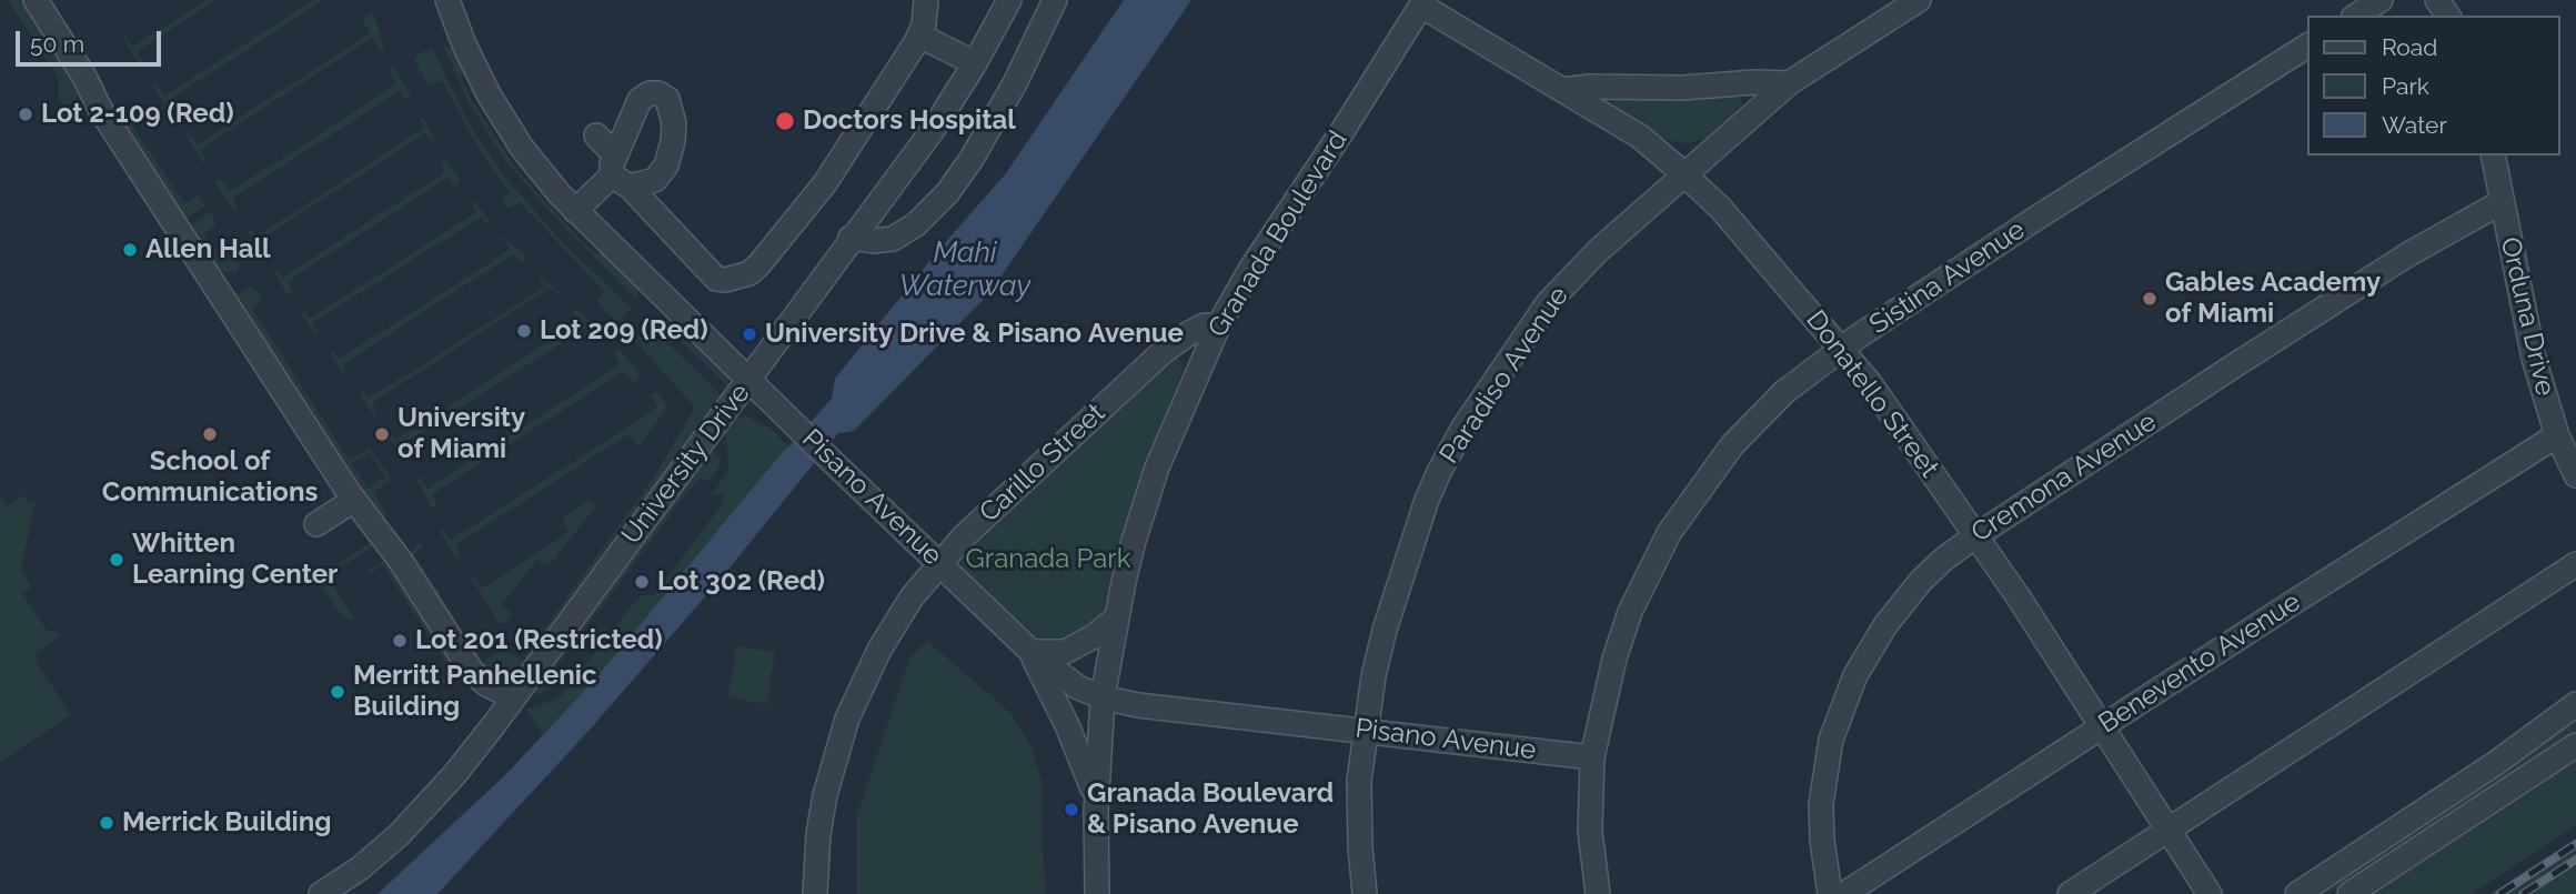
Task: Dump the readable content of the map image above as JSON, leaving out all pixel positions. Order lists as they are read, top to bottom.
{
  "streets": {
    "street": [
      "Granada Boulevard",
      "Sistina Avenue",
      "Orduna Drive",
      "Paradiso Avenue",
      "Donatello Street",
      "Carillo Street",
      "University Drive",
      "Cremona Avenue",
      "Pisano Avenue",
      "Benevento Avenue"
    ]
  },
  "crossings": [
    ["Granada Boulevard", "Donatello Street"],
    ["Granada Boulevard", "Carillo Street"],
    ["Granada Boulevard", "Pisano Avenue"],
    ["Sistina Avenue", "Donatello Street"],
    ["Sistina Avenue", "Pisano Avenue"],
    ["Orduna Drive", "Cremona Avenue"],
    ["Orduna Drive", "Benevento Avenue"],
    ["Paradiso Avenue", "Donatello Street"],
    ["Paradiso Avenue", "Pisano Avenue"],
    ["Donatello Street", "Cremona Avenue"],
    ["Donatello Street", "Benevento Avenue"],
    ["Carillo Street", "Pisano Avenue"],
    ["University Drive", "Pisano Avenue"]
  ],
  "water": ["Mahi Waterway"],
  "parks": ["Granada Park"],
  "places": [
    "Lot 2-109 (Red)",
    "Doctors Hospital",
    "Allen Hall",
    "Gables Academy of Miami",
    "Lot 209 (Red)",
    "University Drive & Pisano Avenue",
    "School of Communications",
    "University of Miami",
    "Whitten Learning Center",
    "Lot 302 (Red)",
    "Lot 201 (Restricted)",
    "Merritt Panhellenic Building",
    "Granada Boulevard & Pisano Avenue",
    "Merrick Building"
  ],
  "legend": ["Road", "Park", "Water"],
  "scale_bar": "50 m"
}
